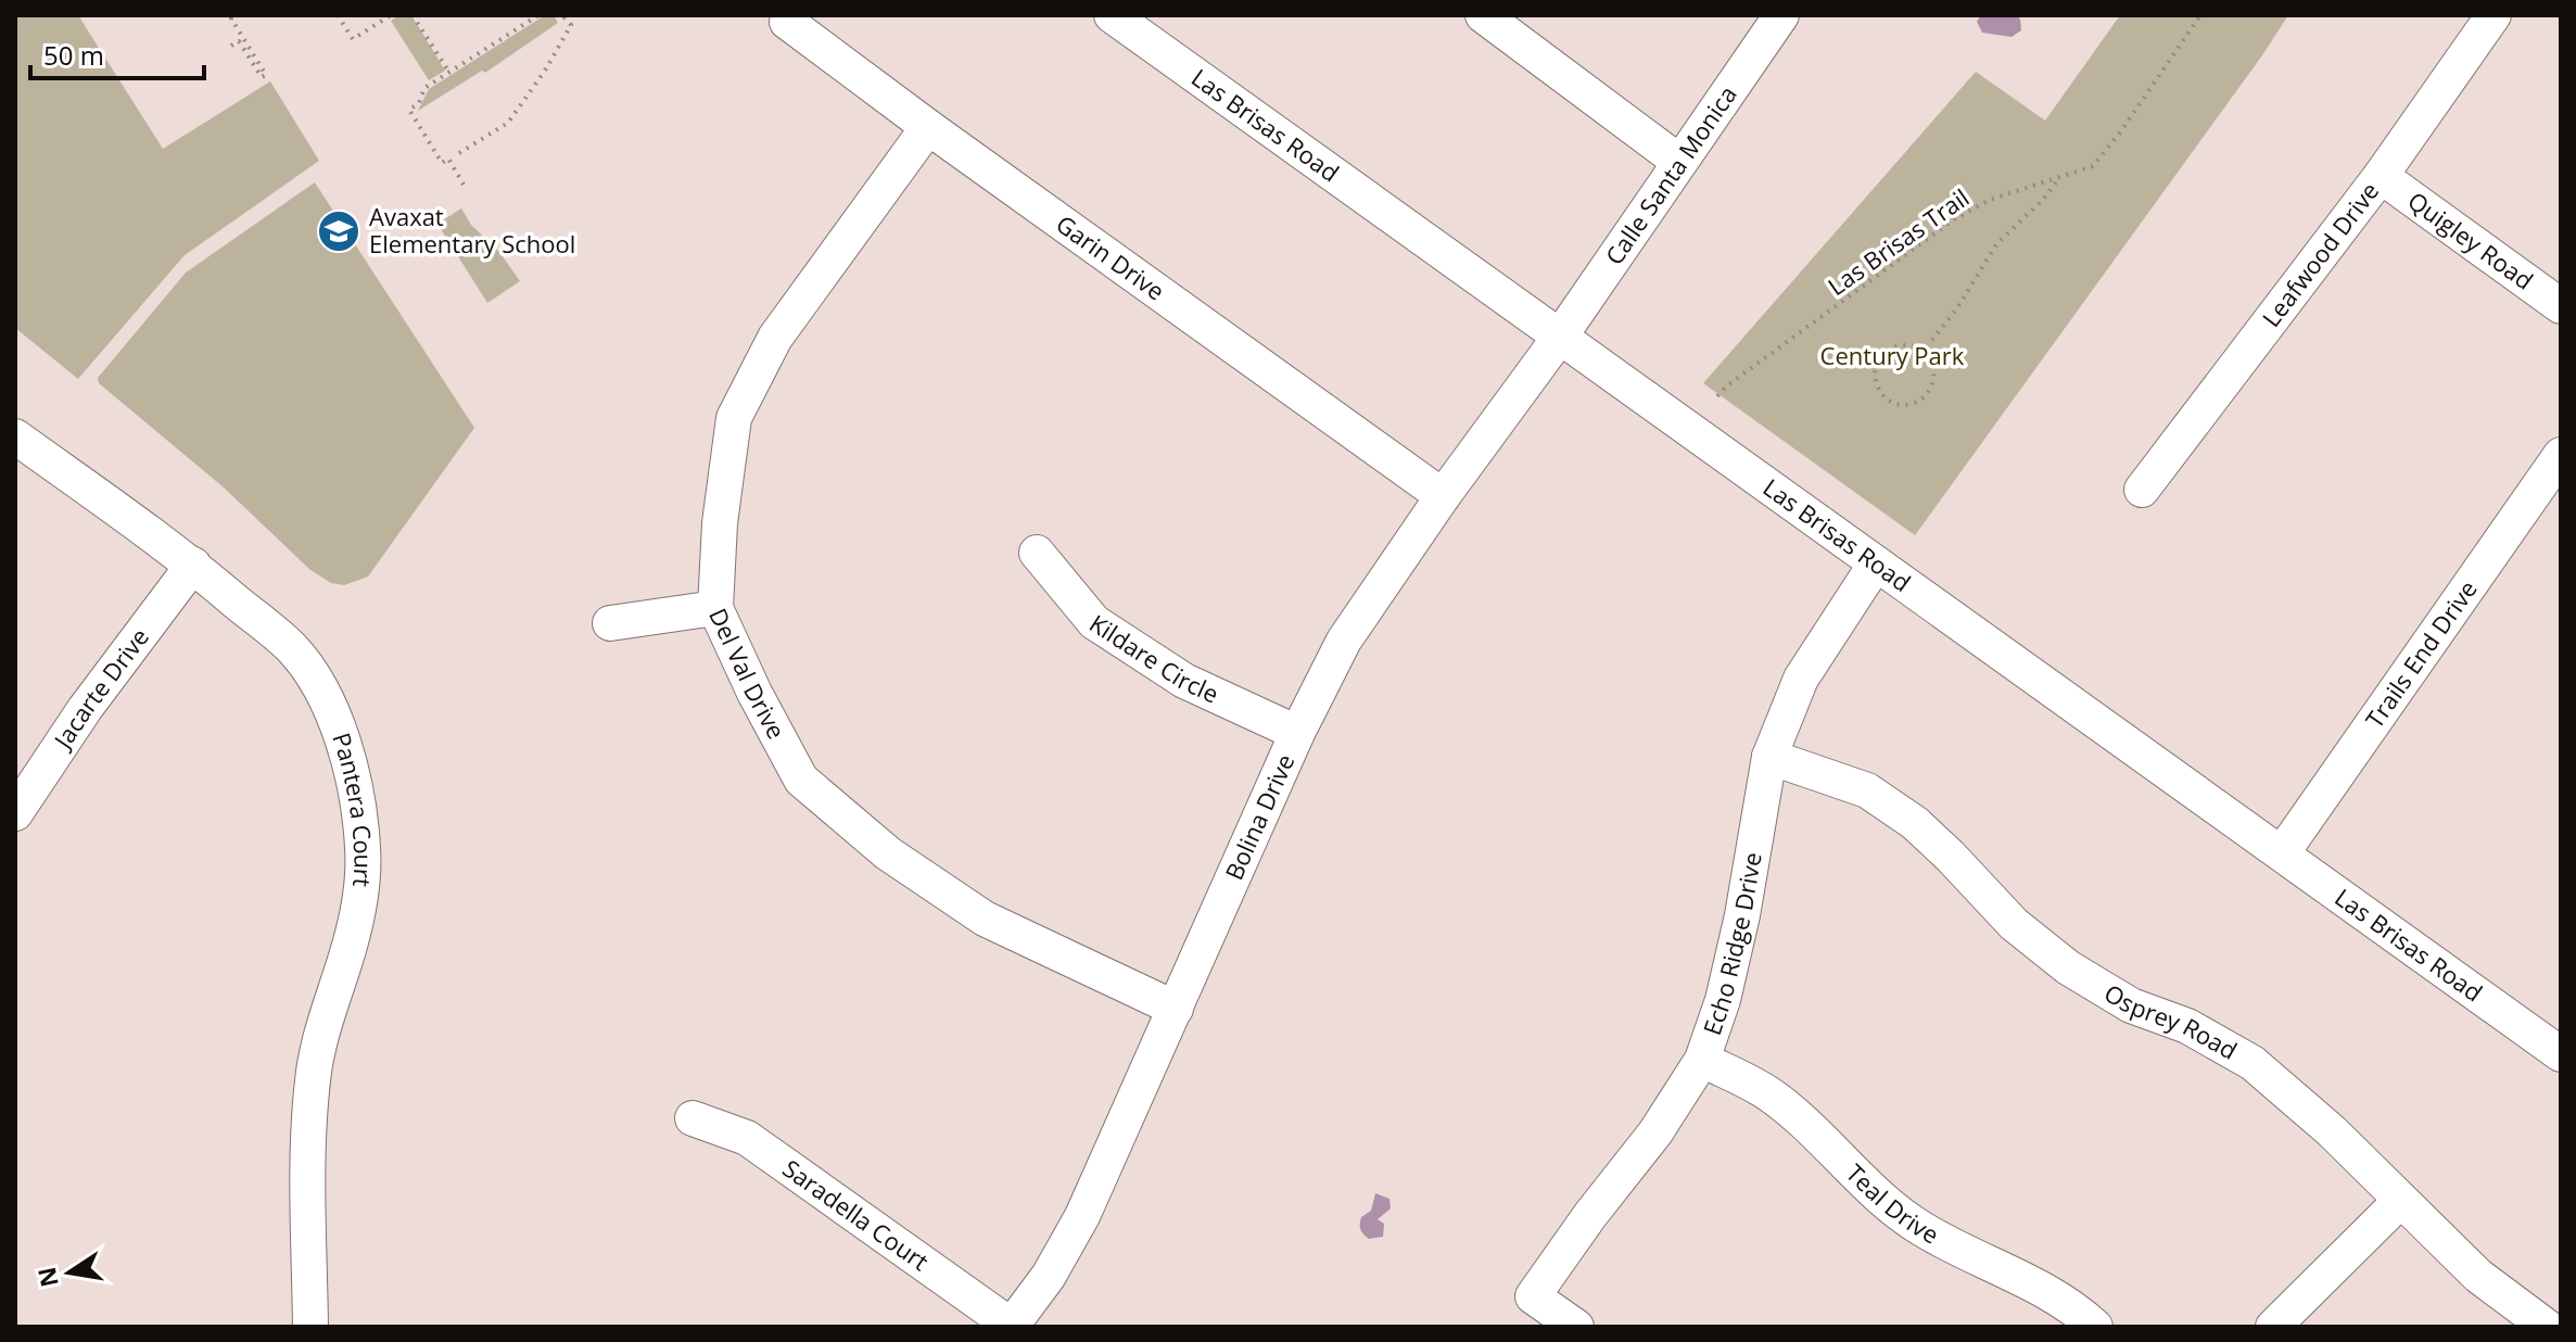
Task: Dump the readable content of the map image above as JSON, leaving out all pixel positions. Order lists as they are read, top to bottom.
{
  "streets": {
    "street": [
      "Las Brisas Road",
      "Calle Santa Monica",
      "Quigley Road",
      "Leafwood Drive",
      "Garin Drive",
      "Trails End Drive",
      "Kildare Circle",
      "Del Val Drive",
      "Jacarte Drive",
      "Pantera Court",
      "Bolina Drive",
      "Echo Ridge Drive",
      "Osprey Road",
      "Teal Drive",
      "Saradella Court"
    ],
    "path": ["Las Brisas Trail"]
  },
  "crossings": [
    ["Las Brisas Road", "Calle Santa Monica"],
    ["Las Brisas Road", "Trails End Drive"],
    ["Las Brisas Road", "Bolina Drive"],
    ["Las Brisas Road", "Echo Ridge Drive"],
    ["Calle Santa Monica", "Bolina Drive"],
    ["Quigley Road", "Leafwood Drive"],
    ["Garin Drive", "Del Val Drive"],
    ["Garin Drive", "Bolina Drive"],
    ["Kildare Circle", "Bolina Drive"],
    ["Del Val Drive", "Bolina Drive"],
    ["Jacarte Drive", "Pantera Court"],
    ["Bolina Drive", "Saradella Court"],
    ["Echo Ridge Drive", "Osprey Road"],
    ["Echo Ridge Drive", "Teal Drive"]
  ],
  "parks": ["Century Park"],
  "places": {
    "school or university": ["Avaxat Elementary School"]
  },
  "scale_bar": "50 m",
  "north": "left"
}
